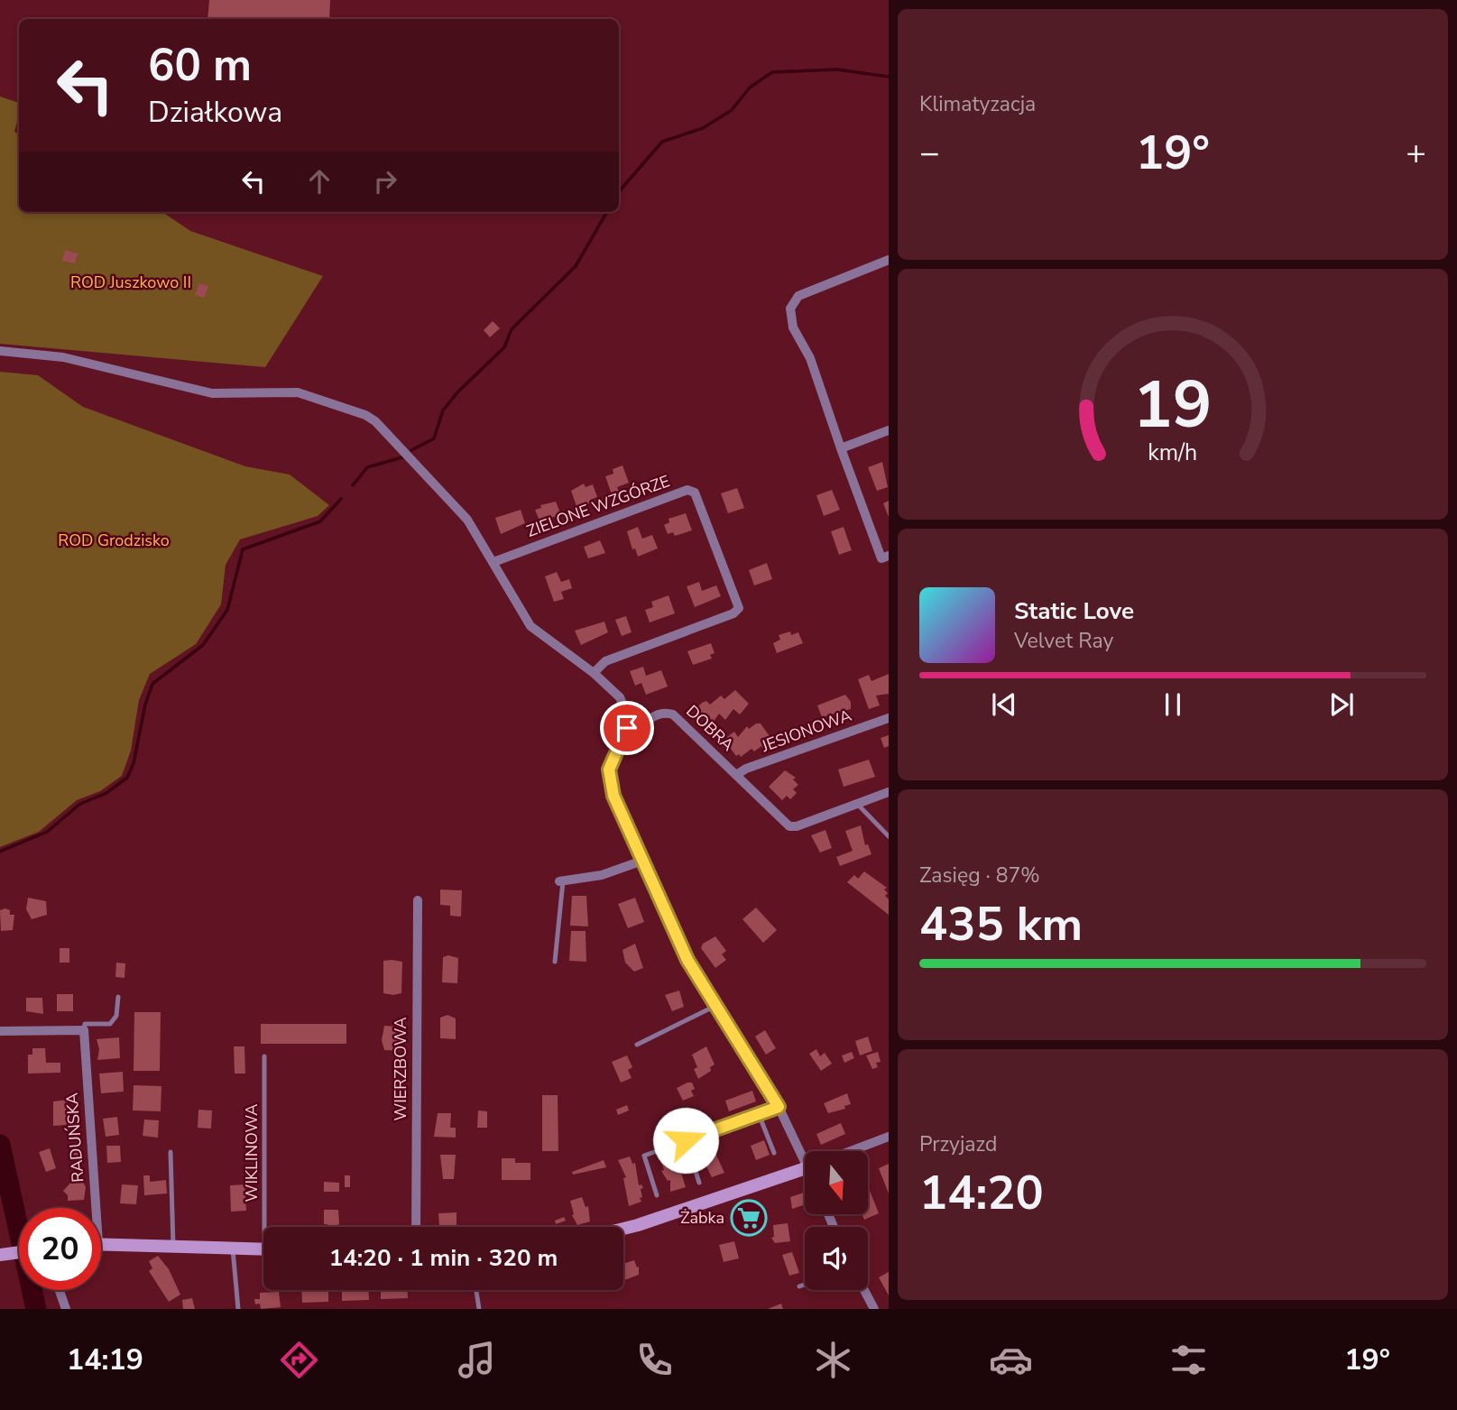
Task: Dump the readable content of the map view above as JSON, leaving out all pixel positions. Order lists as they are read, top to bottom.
{
  "streets": {
    "street": [
      "ZIELONE WZGÓRZE",
      "DOBRA",
      "JESIONOWA",
      "WIERZBOWA",
      "RADUŃSKA"
    ],
    "lane": ["WIKLINOWA"]
  },
  "crossings": [
    ["DOBRA", "JESIONOWA"]
  ],
  "parks": ["ROD Juszkowo II", "ROD Grodzisko"],
  "places": {
    "supermarket": ["Żabka"]
  },
  "north": "bottom",
  "page": {
    "tile": [
      "Klimatyzacja",
      ["Zasięg · 87%", "435 km"],
      ["Przyjazd", "14:20"]
    ],
    "turn": ["60 m", "Działkowa"],
    "heat": ["−", "19°", "+"],
    "song": ["Static Love", "Velvet Ray"],
    "limit": "20",
    "trip": "14:20 · 1 min · 320 m",
    "tabs": ["14:19", "19°"],
    "gauge": ["19", "km/h"]
  }
}
